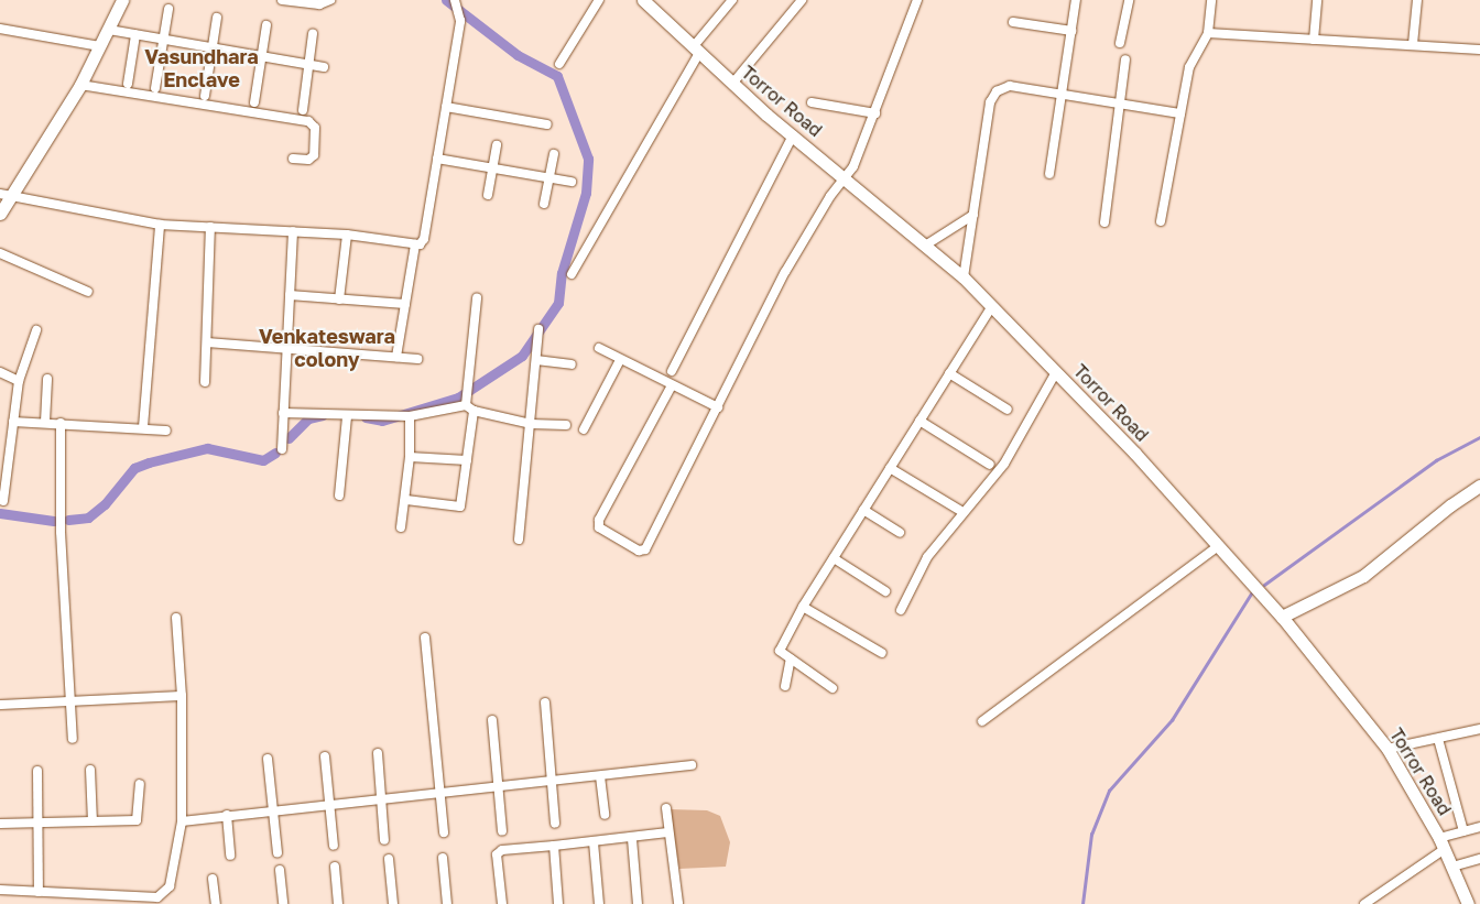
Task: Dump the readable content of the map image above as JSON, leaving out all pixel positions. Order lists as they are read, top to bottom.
{
  "streets": {
    "street": ["Torror Road"]
  },
  "districts": ["Vasundhara Enclave", "Venkateswara colony"]
}
